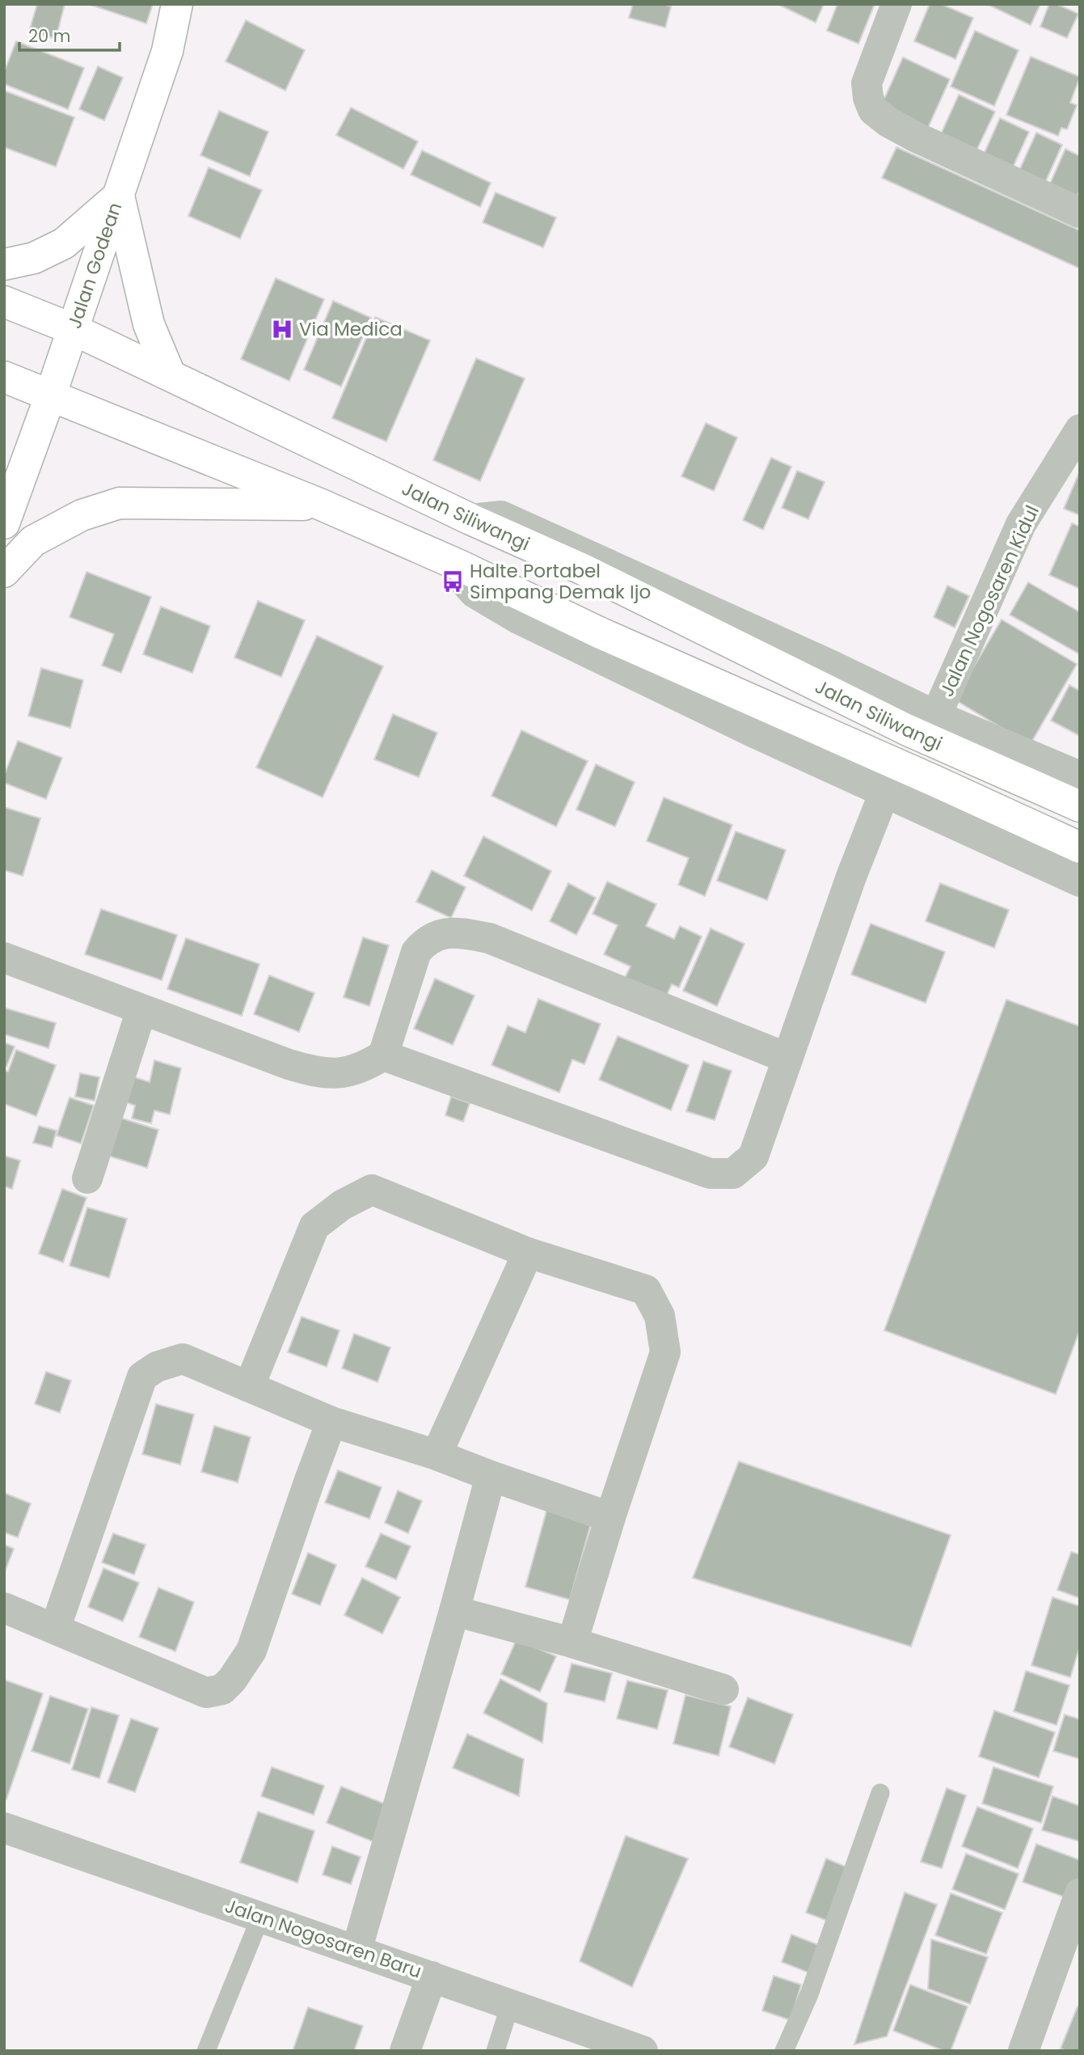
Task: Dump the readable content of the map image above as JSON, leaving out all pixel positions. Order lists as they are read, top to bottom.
{
  "streets": {
    "main road": ["Jalan Godean", "Jalan Siliwangi"],
    "street": ["Jalan Nogosaren Kidul", "Jalan Nogosaren Baru"]
  },
  "crossings": [
    ["Jalan Godean", "Jalan Siliwangi"]
  ],
  "places": {
    "hospital": ["Via Medica"],
    "bus stop": ["Halte Portabel Simpang Demak Ijo"]
  },
  "scale_bar": "20 m"
}
